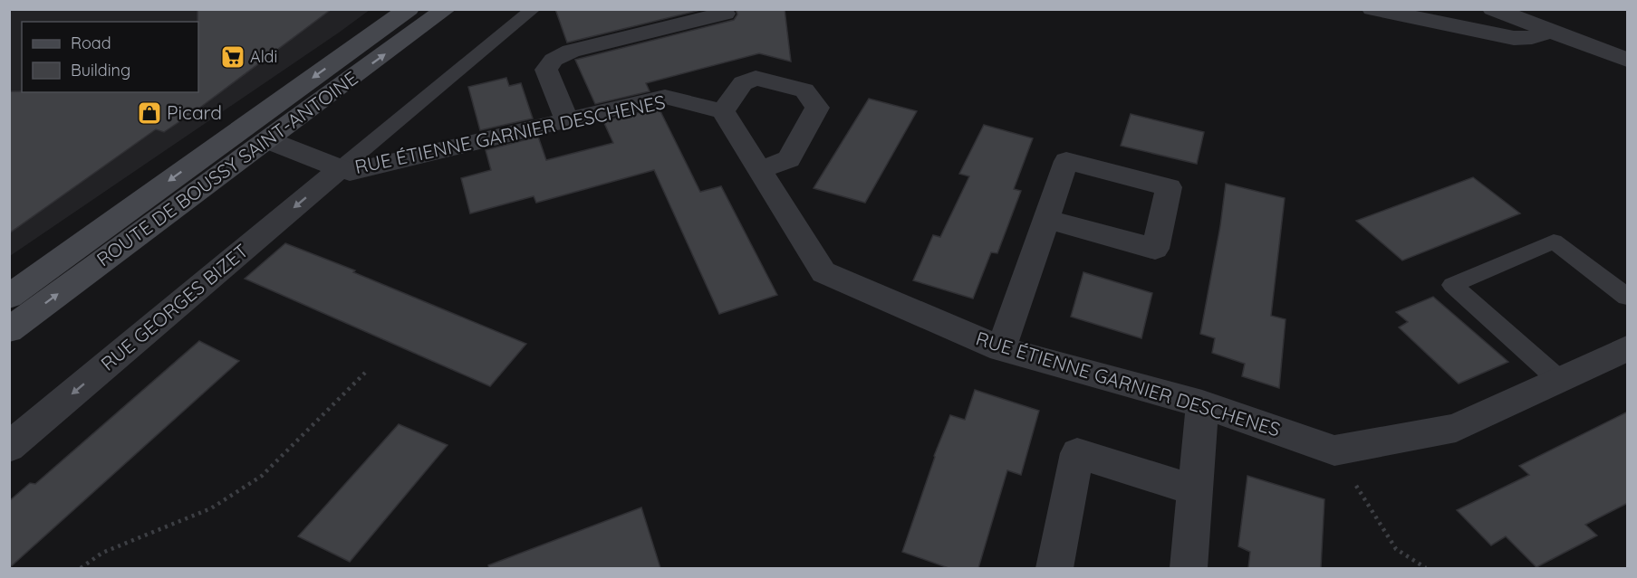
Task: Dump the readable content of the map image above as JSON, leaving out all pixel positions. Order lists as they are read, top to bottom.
{
  "streets": {
    "main road": ["ROUTE DE BOUSSY SAINT-ANTOINE"],
    "street": ["RUE ÉTIENNE GARNIER DESCHENES", "RUE GEORGES BIZET"]
  },
  "crossings": [
    ["RUE ÉTIENNE GARNIER DESCHENES", "ROUTE DE BOUSSY SAINT-ANTOINE"],
    ["RUE ÉTIENNE GARNIER DESCHENES", "RUE GEORGES BIZET"]
  ],
  "one_way": ["RUE GEORGES BIZET"],
  "places": {
    "supermarket": ["Aldi"],
    "shop": ["Picard"]
  },
  "legend": ["Road", "Building"]
}
